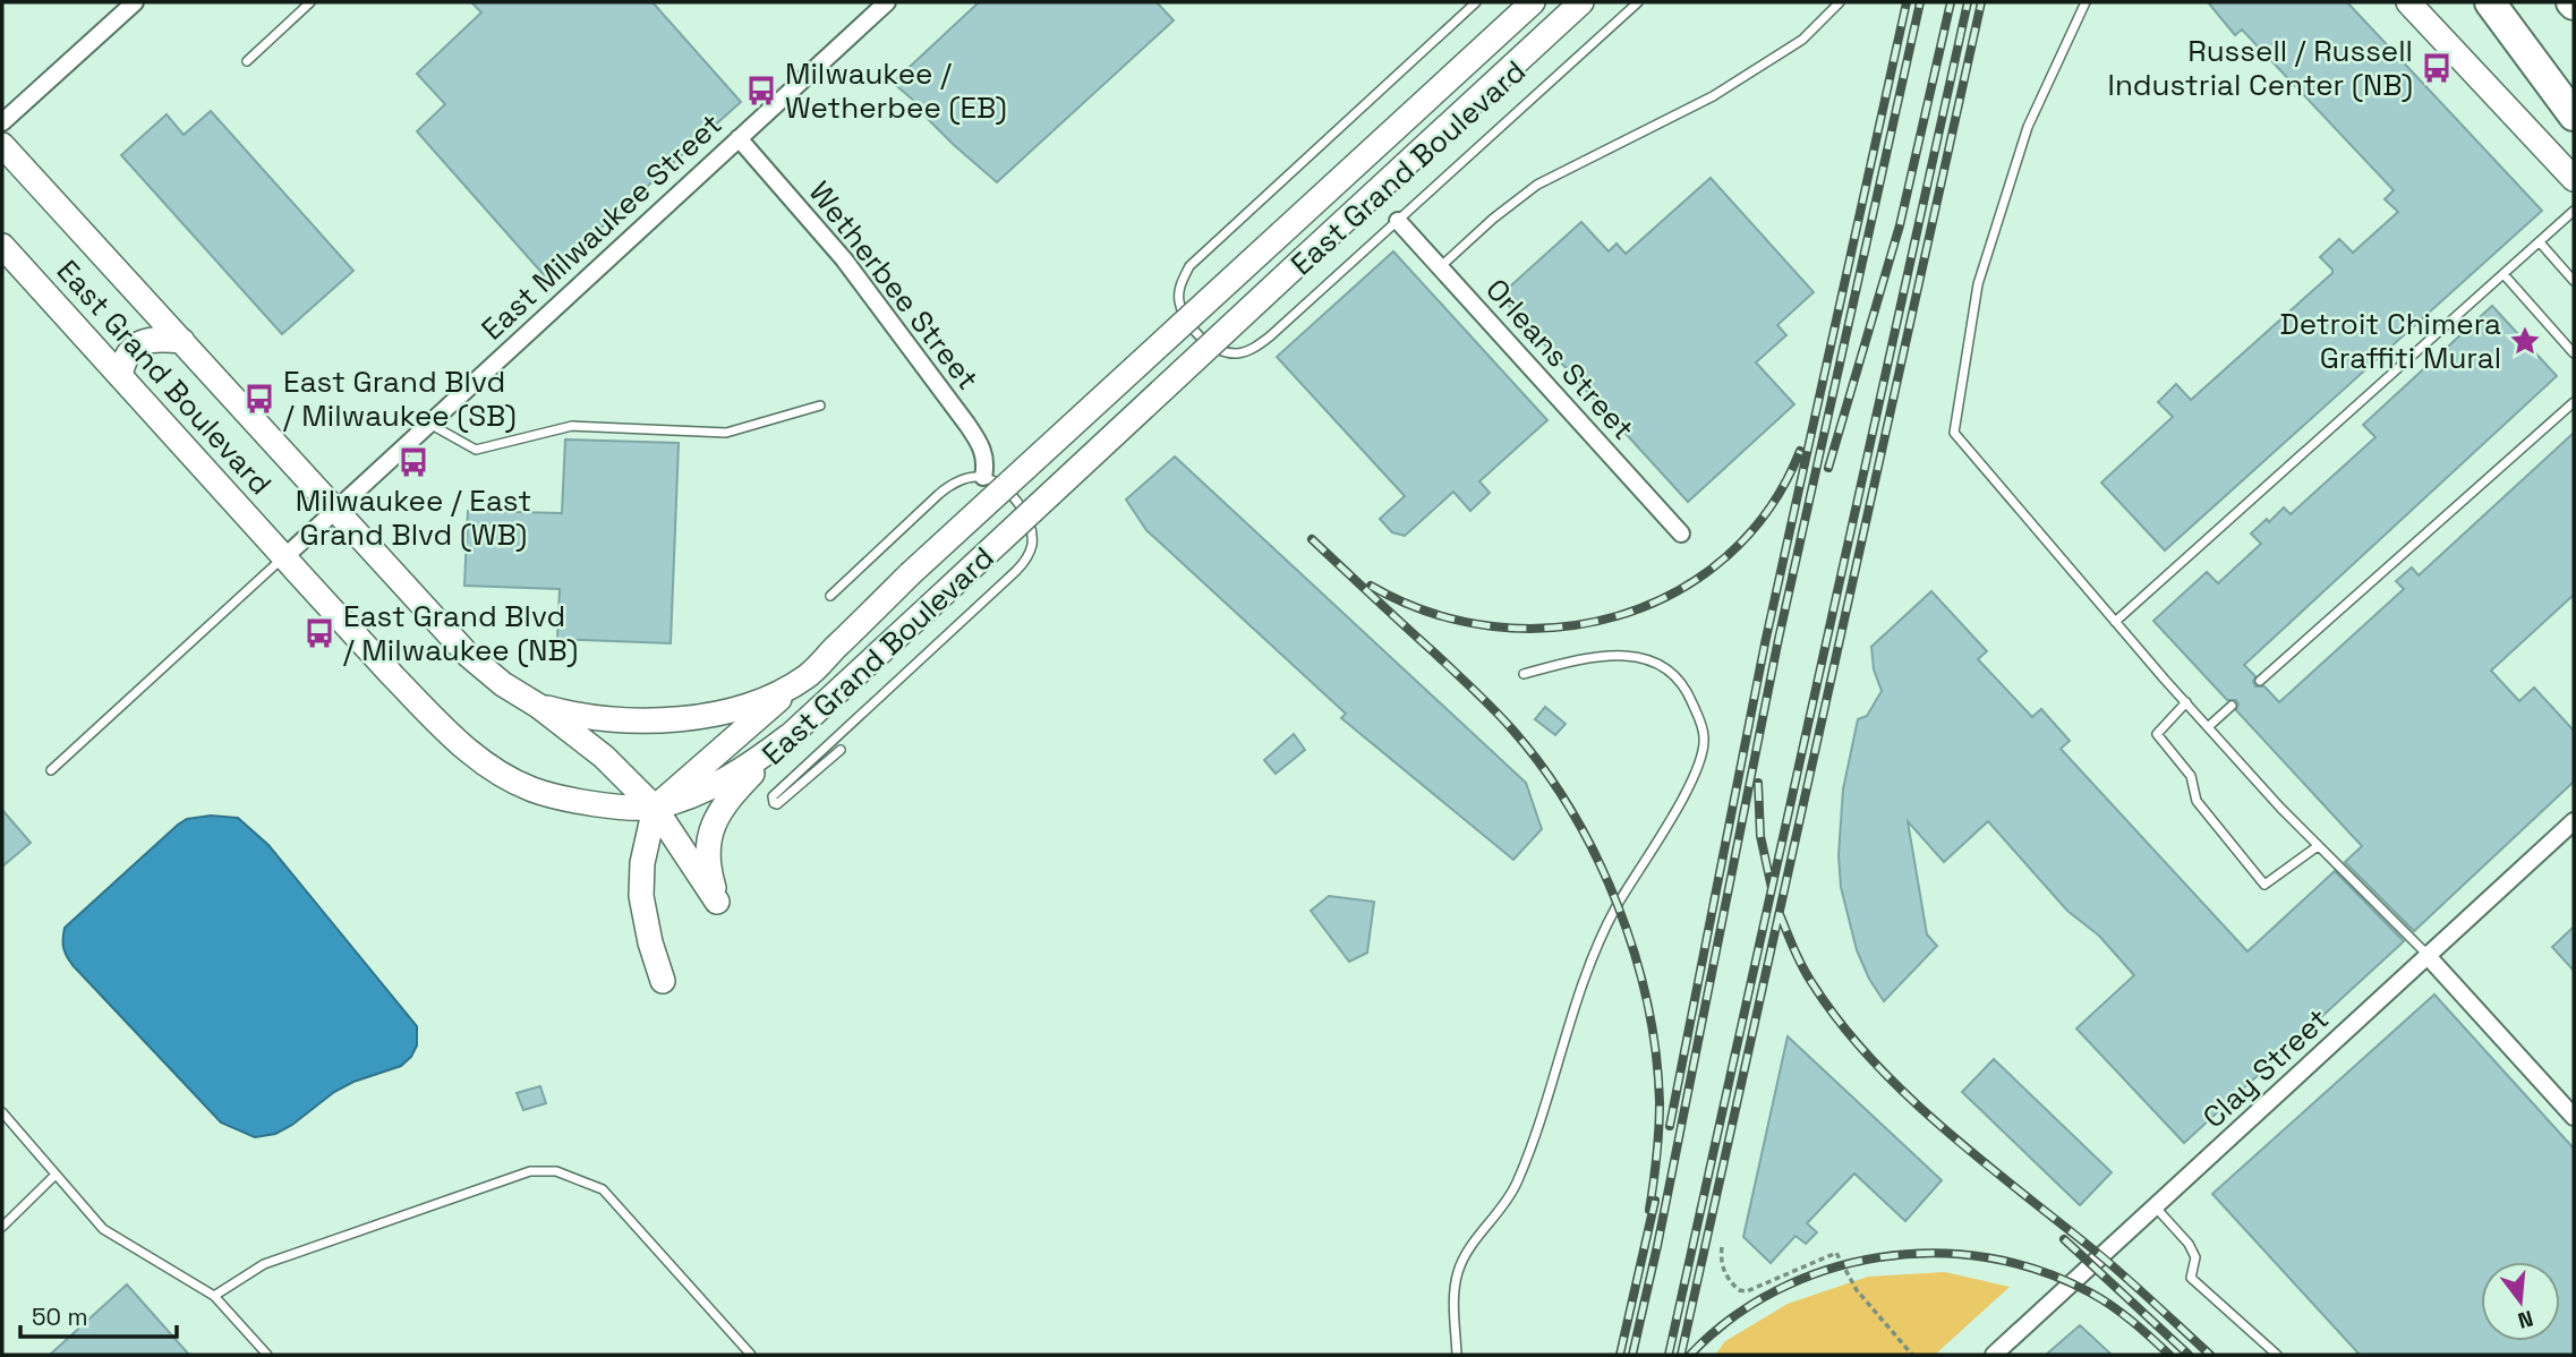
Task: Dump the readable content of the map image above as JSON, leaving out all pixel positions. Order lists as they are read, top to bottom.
{
  "streets": {
    "main road": ["East Grand Boulevard"],
    "street": [
      "East Milwaukee Street",
      "Wetherbee Street",
      "Orleans Street",
      "Clay Street"
    ]
  },
  "crossings": [
    ["East Grand Boulevard", "East Milwaukee Street"],
    ["East Grand Boulevard", "Wetherbee Street"],
    ["East Grand Boulevard", "Orleans Street"],
    ["East Milwaukee Street", "Wetherbee Street"]
  ],
  "places": {
    "bus stop": [
      "Russell / Russell Industrial Center (NB)",
      "Milwaukee / Wetherbee (EB)",
      "East Grand Blvd / Milwaukee (SB)",
      "Milwaukee / East Grand Blvd (WB)",
      "East Grand Blvd / Milwaukee (NB)"
    ],
    "place": ["Detroit Chimera Graffiti Mural"]
  },
  "scale_bar": "50 m",
  "north": "bottom"
}
